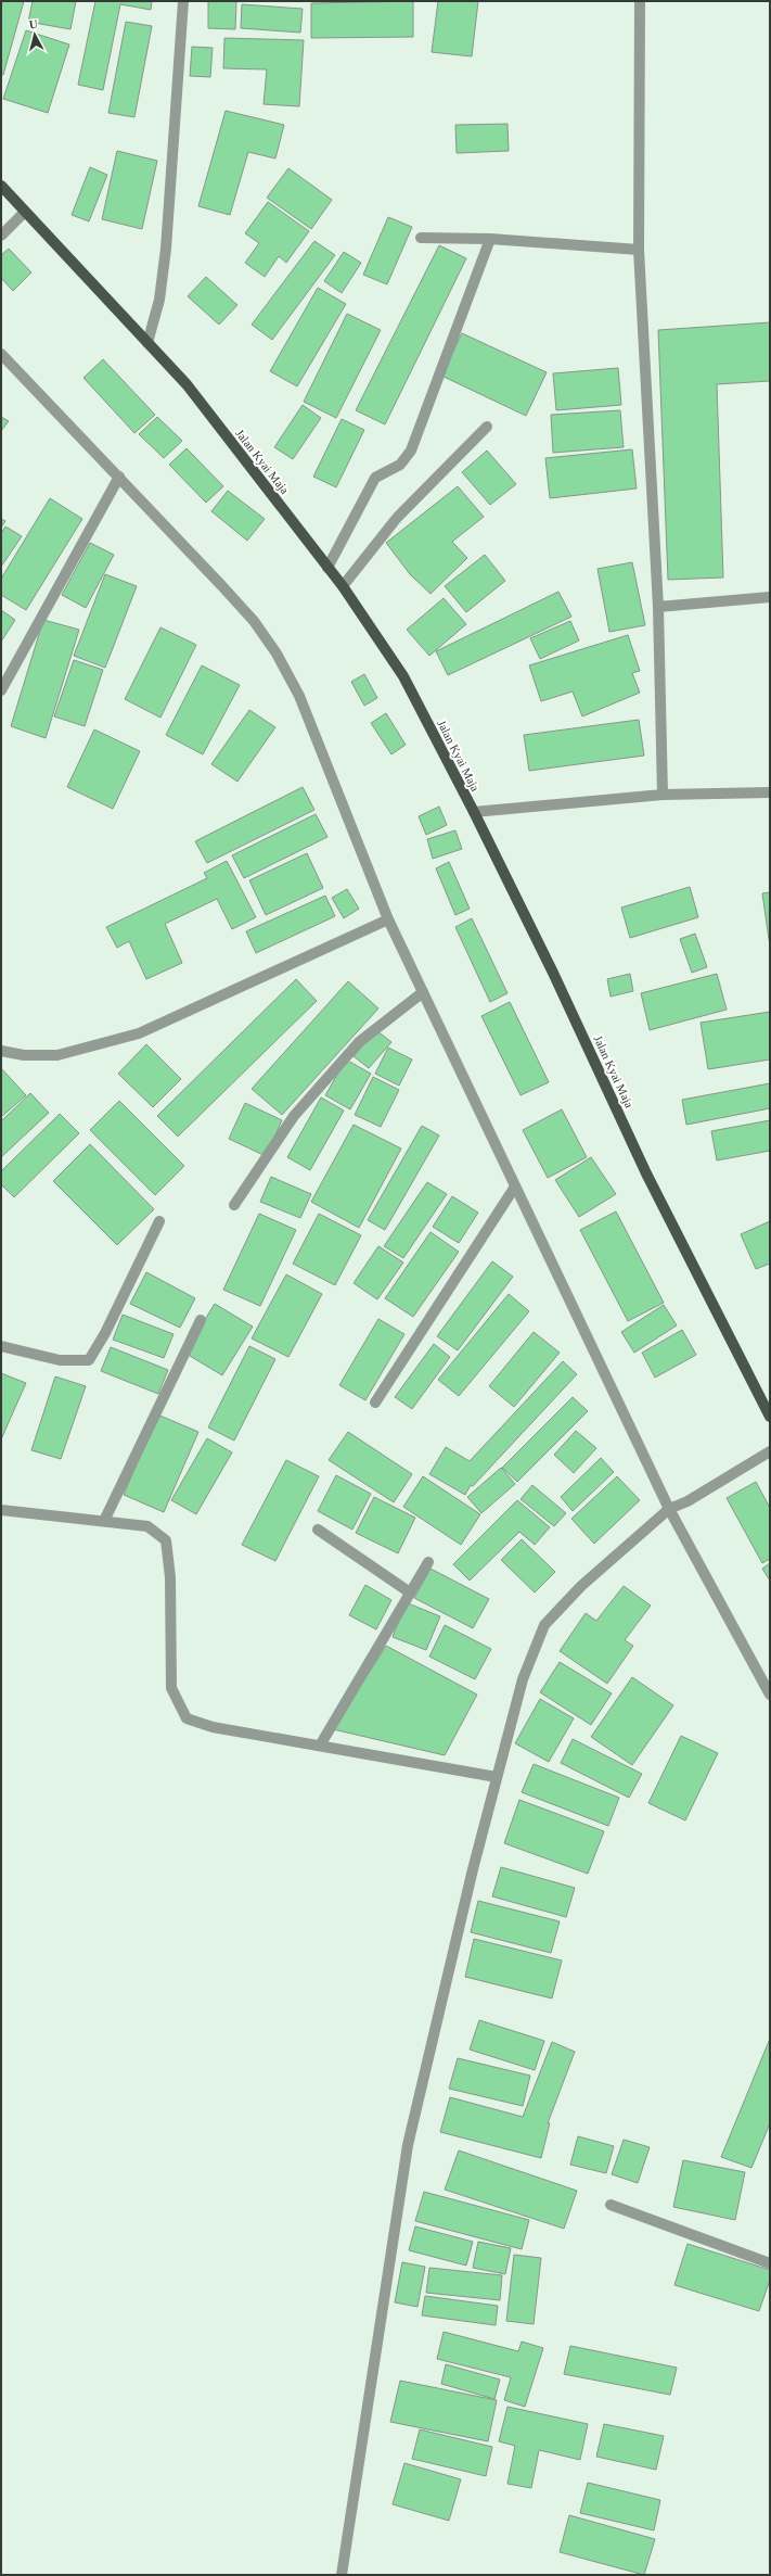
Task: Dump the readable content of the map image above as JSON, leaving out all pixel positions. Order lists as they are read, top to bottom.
{
  "streets": {
    "main road": ["Jalan Kyai Maja"]
  },
  "north": "top"
}
